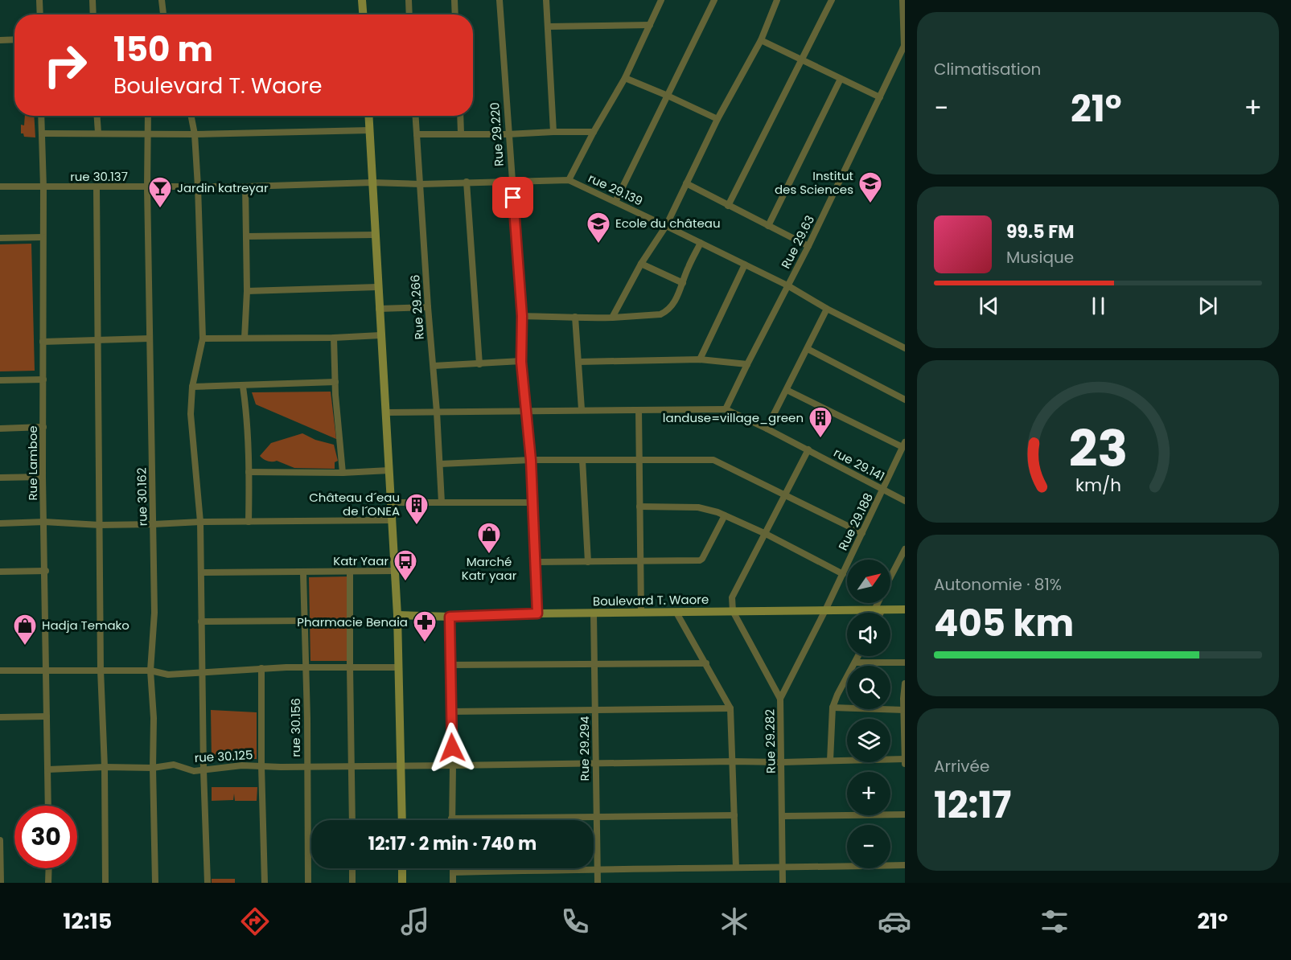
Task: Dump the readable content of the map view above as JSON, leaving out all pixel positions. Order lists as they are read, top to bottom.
{
  "streets": {
    "street": [
      "Rue 29.220",
      "rue 30.137",
      "rue 29.139",
      "Rue 29.63",
      "Rue 29.266",
      "Rue Lamboe",
      "rue 29.141",
      "rue 30.162",
      "Rue 29.188",
      "Boulevard T. Waore",
      "rue 30.156",
      "Rue 29.282",
      "Rue 29.294",
      "rue 30.125"
    ]
  },
  "crossings": [
    ["Rue 29.220", "rue 29.139"],
    ["Rue 29.220", "Boulevard T. Waore"],
    ["rue 30.137", "rue 29.139"],
    ["rue 30.137", "Rue Lamboe"],
    ["rue 30.137", "rue 30.162"],
    ["rue 29.139", "Rue 29.63"],
    ["rue 29.139", "Rue 29.266"],
    ["Rue 29.63", "rue 29.141"],
    ["Rue Lamboe", "rue 30.125"],
    ["rue 29.141", "Rue 29.188"],
    ["rue 30.162", "rue 30.125"],
    ["Rue 29.188", "Boulevard T. Waore"],
    ["Rue 29.188", "Rue 29.282"],
    ["Boulevard T. Waore", "Rue 29.282"],
    ["Boulevard T. Waore", "Rue 29.294"],
    ["rue 30.156", "rue 30.125"],
    ["Rue 29.282", "rue 30.125"],
    ["Rue 29.294", "rue 30.125"]
  ],
  "places": {
    "school or university": ["Institut des Sciences", "Ecole du château"],
    "bar": ["Jardin katreyar"],
    "building": ["landuse=village_green", "Château d´eau de l´ONEA"],
    "shop": ["Marché Katr yaar", "Hadja Temako"],
    "bus stop": ["Katr Yaar"],
    "pharmacy": ["Pharmacie Benaia"]
  },
  "north": "top right",
  "page": {
    "tile": [
      "Climatisation",
      ["Autonomie · 81%", "405 km"],
      ["Arrivée", "12:17"]
    ],
    "turn": ["150 m", "Boulevard T. Waore"],
    "heat": ["−", "21°", "+"],
    "song": ["99.5 FM", "Musique"],
    "map_buttons": ["+", "−"],
    "limit": "30",
    "trip": "12:17 · 2 min · 740 m",
    "tabs": ["12:15", "21°"],
    "gauge": ["23", "km/h"]
  }
}
